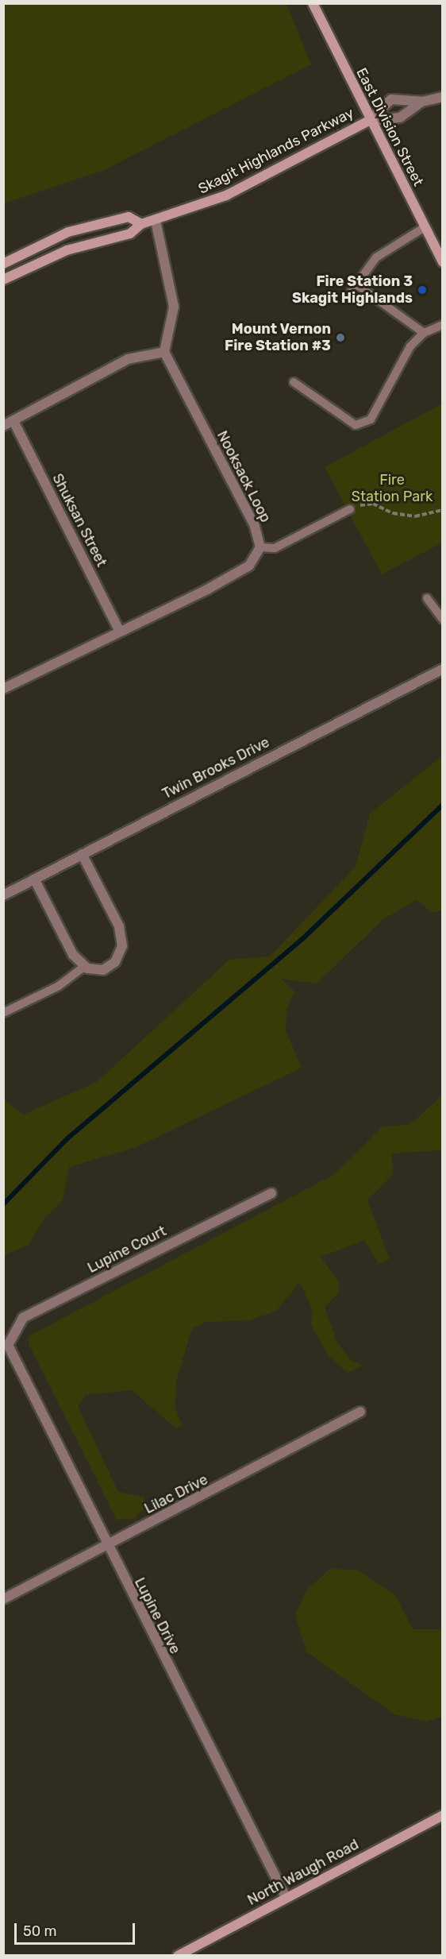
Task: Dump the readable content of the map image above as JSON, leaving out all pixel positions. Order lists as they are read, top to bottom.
{
  "streets": {
    "street": [
      "East Division Street",
      "Skagit Highlands Parkway",
      "Nooksack Loop",
      "Shuksan Street",
      "Twin Brooks Drive",
      "Lupine Court",
      "Lilac Drive",
      "Lupine Drive",
      "North Waugh Road"
    ]
  },
  "crossings": [
    ["East Division Street", "Skagit Highlands Parkway"],
    ["Lupine Court", "Lupine Drive"],
    ["Lilac Drive", "Lupine Drive"],
    ["Lupine Drive", "North Waugh Road"]
  ],
  "parks": ["Fire Station Park"],
  "places": ["Fire Station 3 Skagit Highlands", "Mount Vernon Fire Station #3"],
  "scale_bar": "50 m"
}
